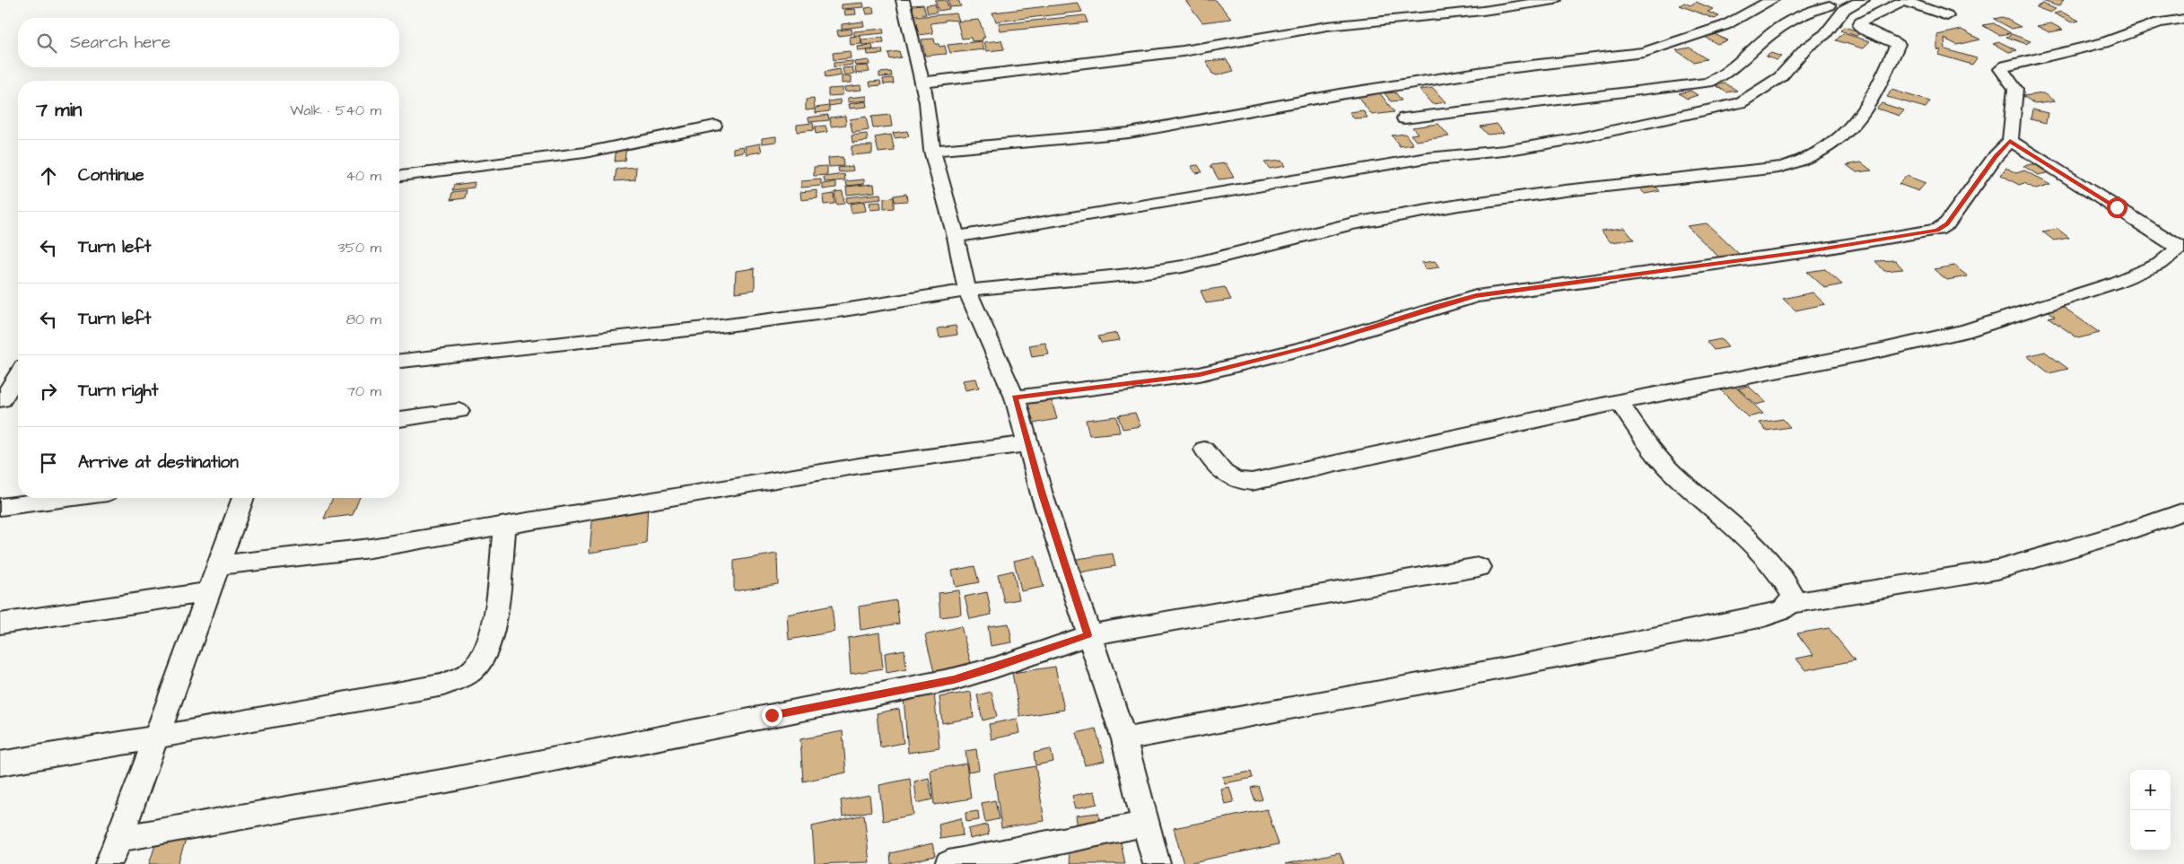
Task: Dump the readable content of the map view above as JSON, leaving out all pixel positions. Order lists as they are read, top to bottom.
{
  "page": {
    "search": "Search here",
    "heading": ["7 min", "Walk · 540 m"],
    "list": [
      ["Continue", "40 m"],
      ["Turn left", "350 m"],
      ["Turn left", "80 m"],
      ["Turn right", "70 m"],
      "Arrive at destination"
    ],
    "map_buttons": ["+", "−"]
  }
}
